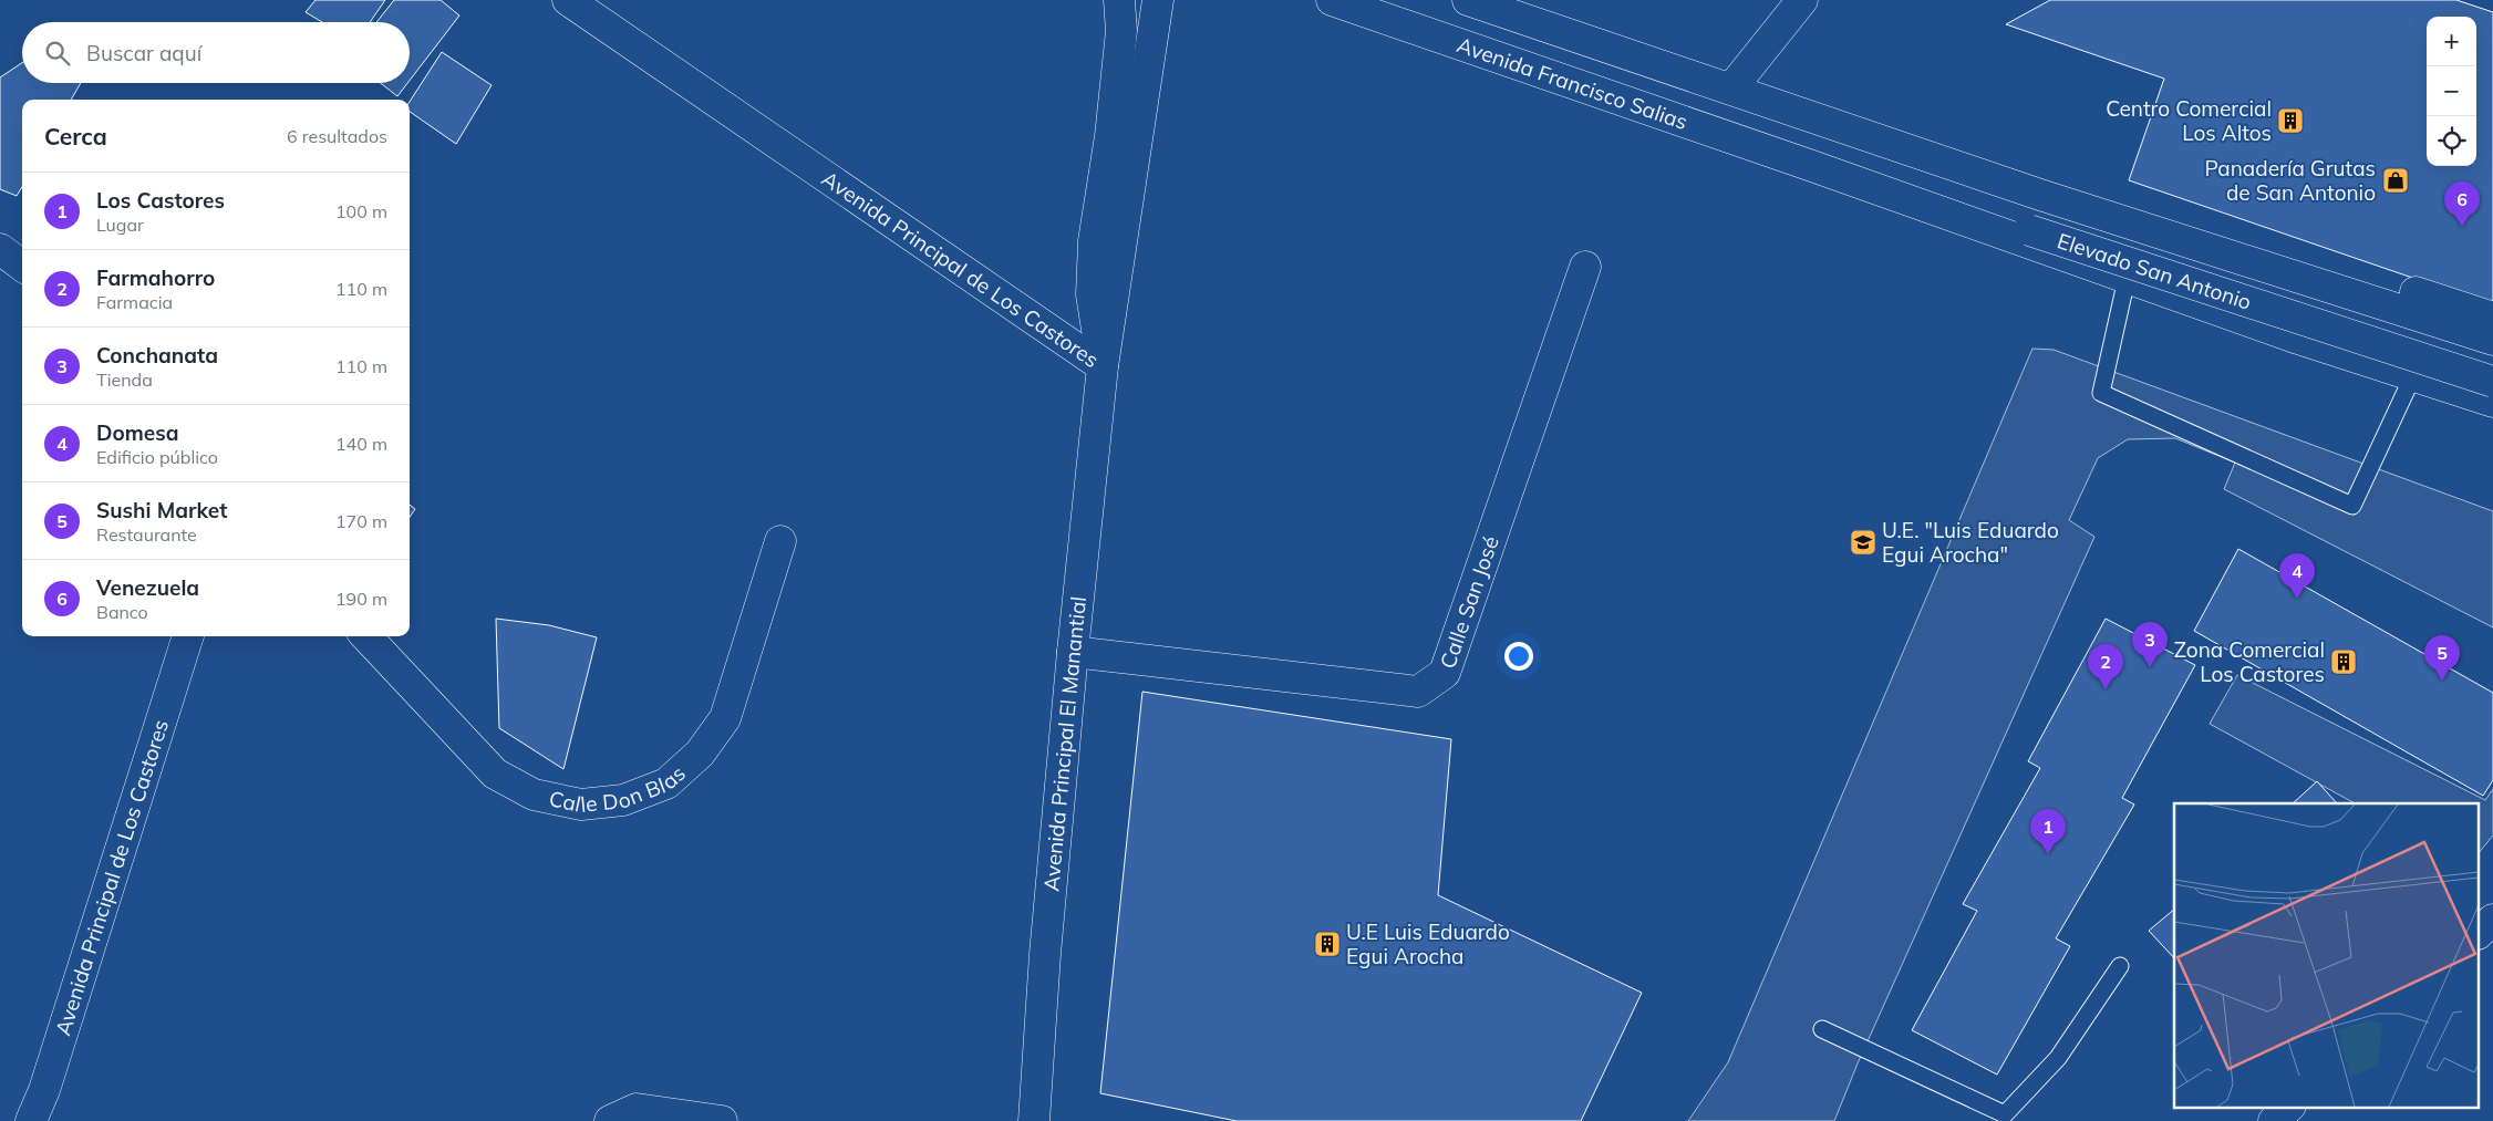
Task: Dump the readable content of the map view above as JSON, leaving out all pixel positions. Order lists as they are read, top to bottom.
{
  "streets": {
    "street": [
      "Avenida Francisco Salias",
      "Avenida Principal de Los Castores",
      "Elevado San Antonio",
      "Calle San José",
      "Avenida Principal El Manantial",
      "Calle Don Blas"
    ]
  },
  "crossings": [
    ["Avenida Francisco Salias", "Elevado San Antonio"],
    ["Avenida Principal de Los Castores", "Avenida Principal El Manantial"],
    ["Calle San José", "Avenida Principal El Manantial"]
  ],
  "places": {
    "building": ["Centro Comercial Los Altos", "Zona Comercial Los Castores", "U.E Luis Eduardo Egui Arocha"],
    "shop": ["Panadería Grutas de San Antonio"],
    "school or university": ["U.E. \"Luis Eduardo Egui Arocha\""]
  },
  "page": {
    "map_buttons": ["+", "−"],
    "search": "Buscar aquí",
    "heading": ["Cerca", "6 resultados"],
    "list": [
      {
        "mark": "1",
        "name": "Los Castores",
        "note": "Lugar",
        "value": "100 m"
      },
      {
        "mark": "2",
        "name": "Farmahorro",
        "note": "Farmacia",
        "value": "110 m"
      },
      {
        "mark": "3",
        "name": "Conchanata",
        "note": "Tienda",
        "value": "110 m"
      },
      {
        "mark": "4",
        "name": "Domesa",
        "note": "Edificio público",
        "value": "140 m"
      },
      {
        "mark": "5",
        "name": "Sushi Market",
        "note": "Restaurante",
        "value": "170 m"
      },
      {
        "mark": "6",
        "name": "Venezuela",
        "note": "Banco",
        "value": "190 m"
      }
    ],
    "pins": [
      "6",
      "4",
      "3",
      "5",
      "2",
      "1"
    ]
  }
}
